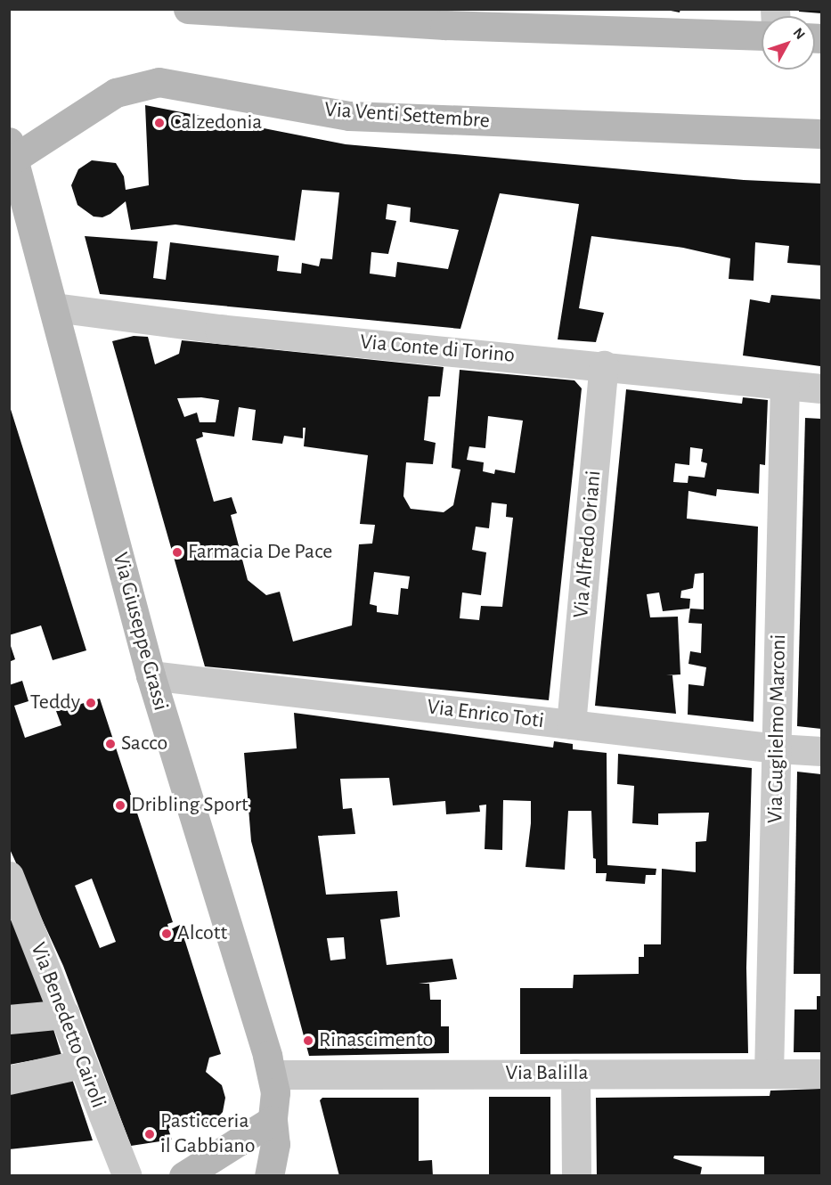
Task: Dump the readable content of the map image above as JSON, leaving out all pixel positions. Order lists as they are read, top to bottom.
{
  "streets": {
    "street": [
      "Via Venti Settembre",
      "Via Conte di Torino",
      "Via Alfredo Oriani",
      "Via Giuseppe Grassi",
      "Via Enrico Toti",
      "Via Guglielmo Marconi",
      "Via Benedetto Cairoli",
      "Via Balilla"
    ]
  },
  "crossings": [
    ["Via Venti Settembre", "Via Giuseppe Grassi"],
    ["Via Conte di Torino", "Via Alfredo Oriani"],
    ["Via Conte di Torino", "Via Giuseppe Grassi"],
    ["Via Conte di Torino", "Via Guglielmo Marconi"],
    ["Via Alfredo Oriani", "Via Enrico Toti"],
    ["Via Giuseppe Grassi", "Via Enrico Toti"],
    ["Via Giuseppe Grassi", "Via Balilla"],
    ["Via Enrico Toti", "Via Guglielmo Marconi"],
    ["Via Guglielmo Marconi", "Via Balilla"]
  ],
  "places": [
    "Calzedonia",
    "Farmacia De Pace",
    "Teddy",
    "Sacco",
    "Dribling Sport",
    "Alcott",
    "Rinascimento",
    "Pasticceria il Gabbiano"
  ],
  "north": "top right"
}
